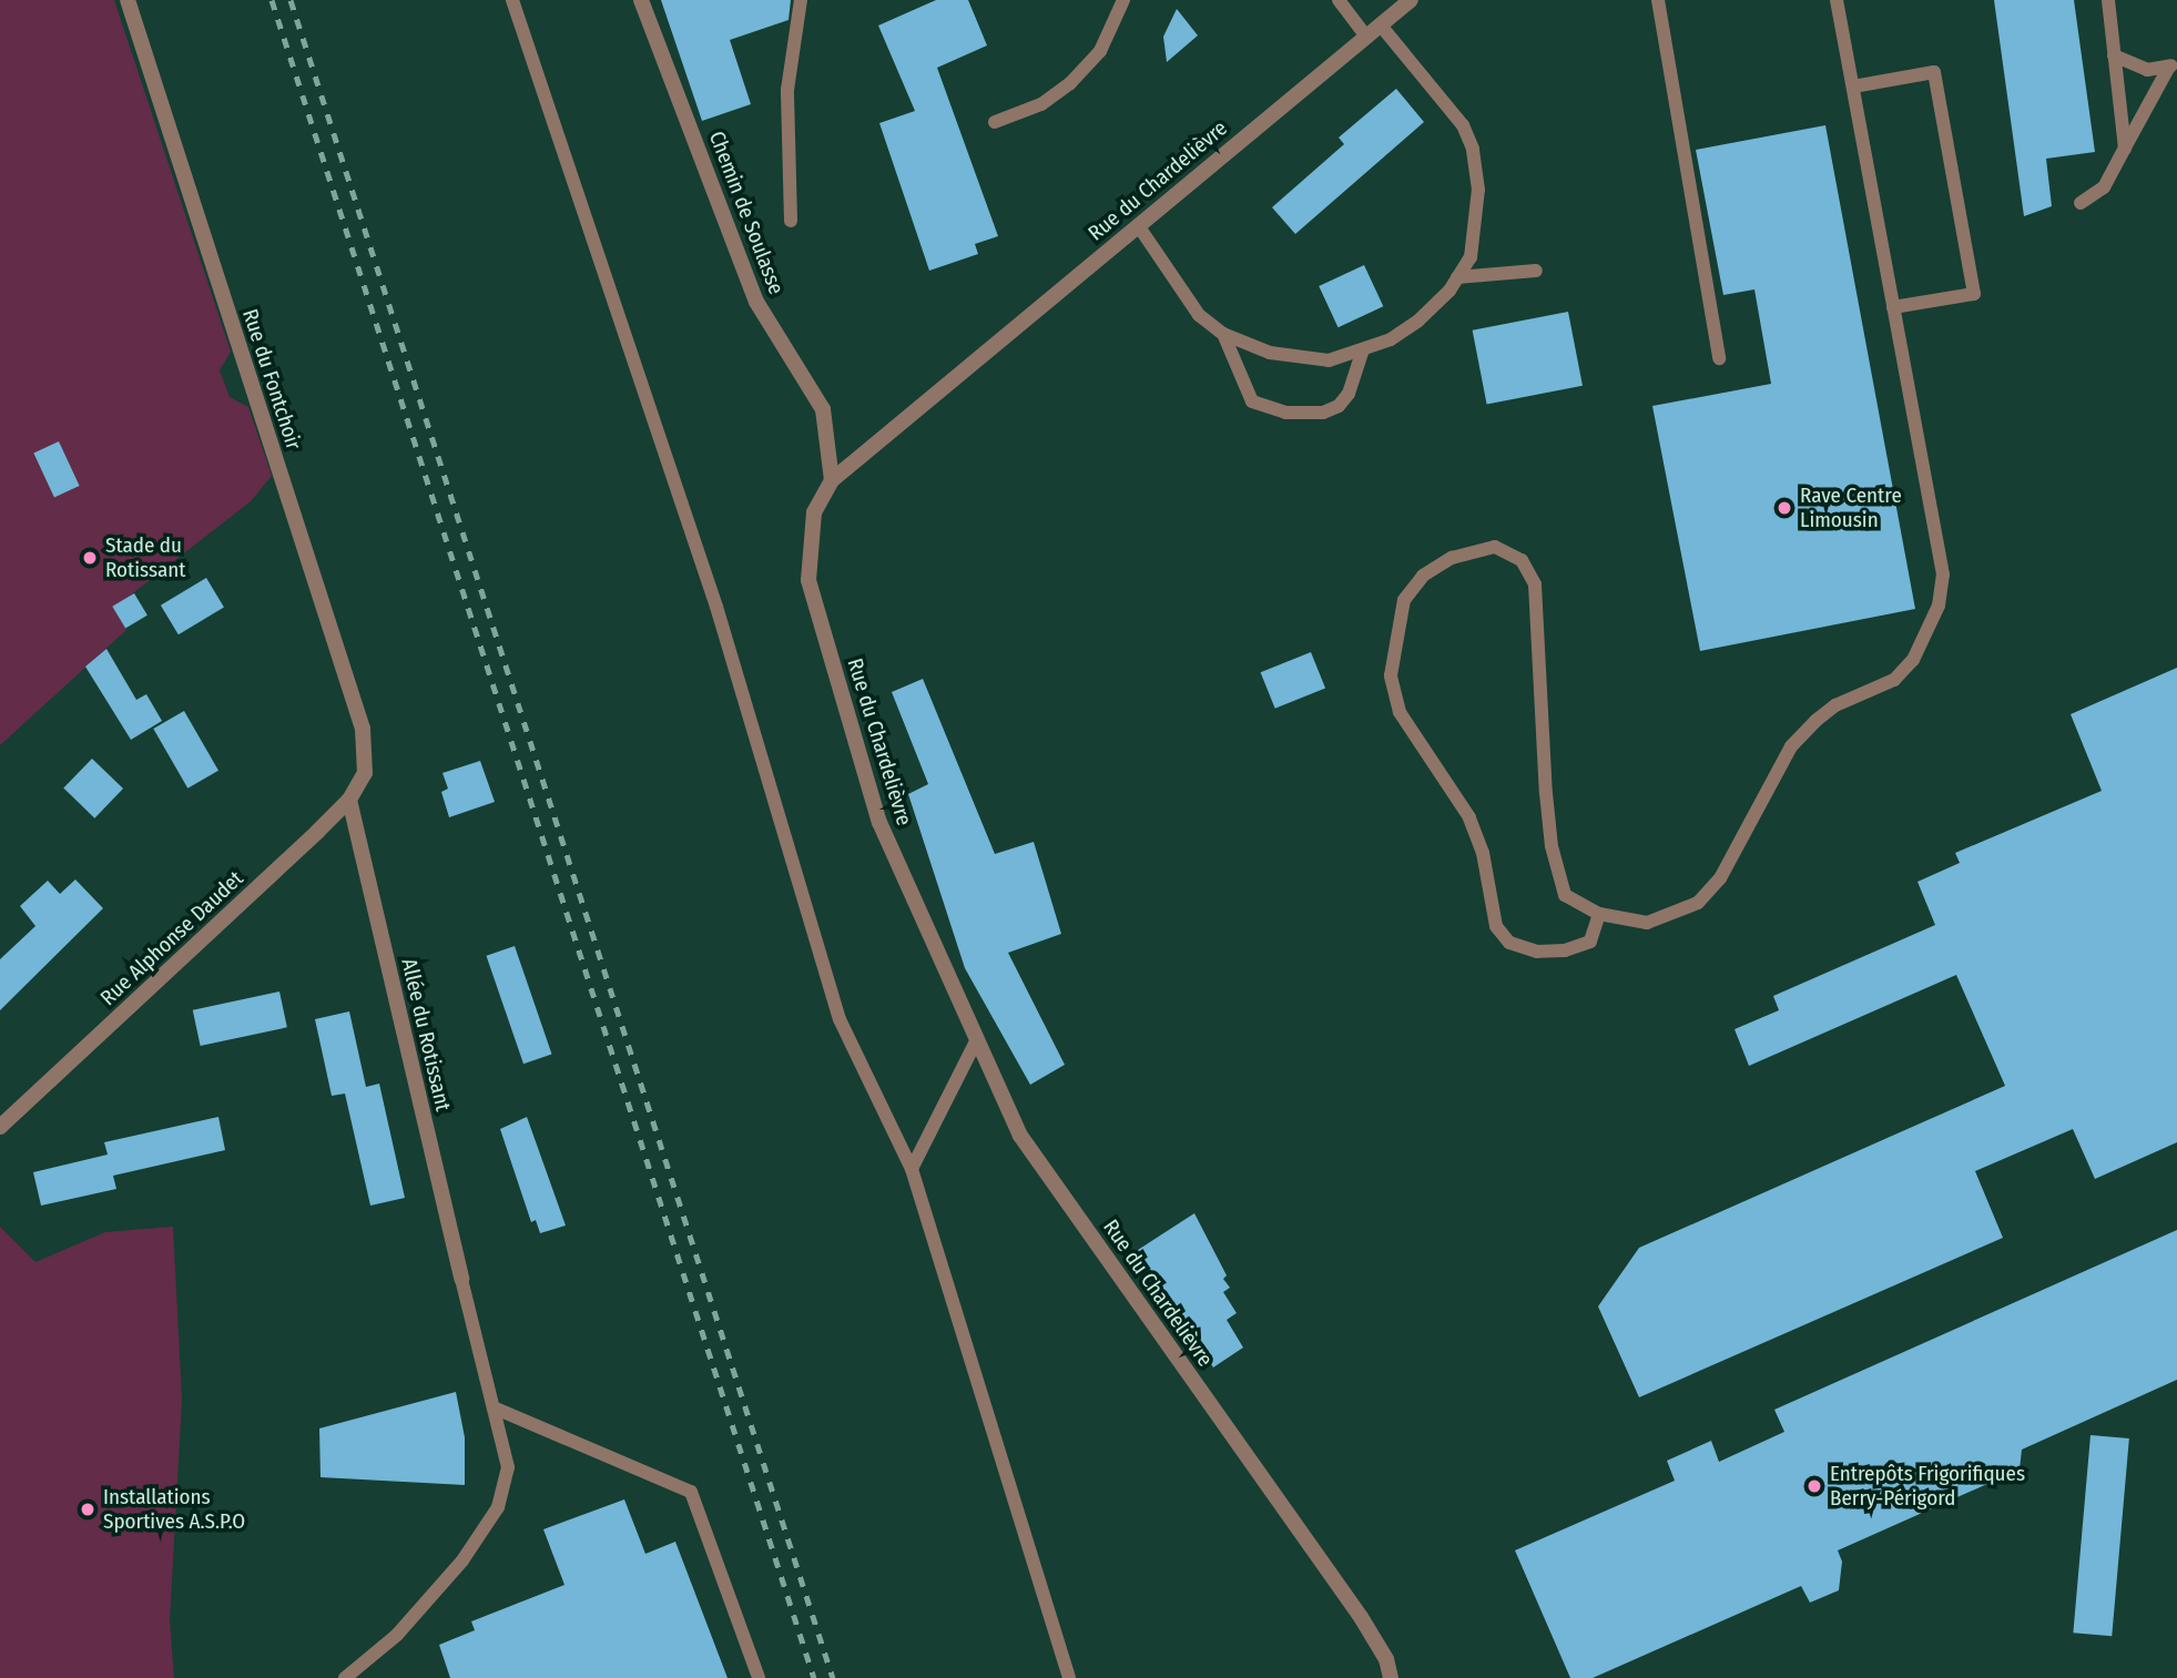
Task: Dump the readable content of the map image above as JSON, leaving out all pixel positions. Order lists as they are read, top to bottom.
{
  "streets": {
    "street": [
      "Rue du Chardelièvre",
      "Chemin de Soulasse",
      "Rue du Fontchoir",
      "Rue Alphonse Daudet",
      "Allée du Rotissant"
    ]
  },
  "crossings": [
    ["Rue du Chardelièvre", "Chemin de Soulasse"],
    ["Rue du Fontchoir", "Rue Alphonse Daudet"],
    ["Rue Alphonse Daudet", "Allée du Rotissant"]
  ],
  "places": [
    "Rave Centre Limousin",
    "Stade du Rotissant",
    "Entrepôts Frigorifiques Berry-Périgord",
    "Installations Sportives A.S.P.O"
  ]
}
